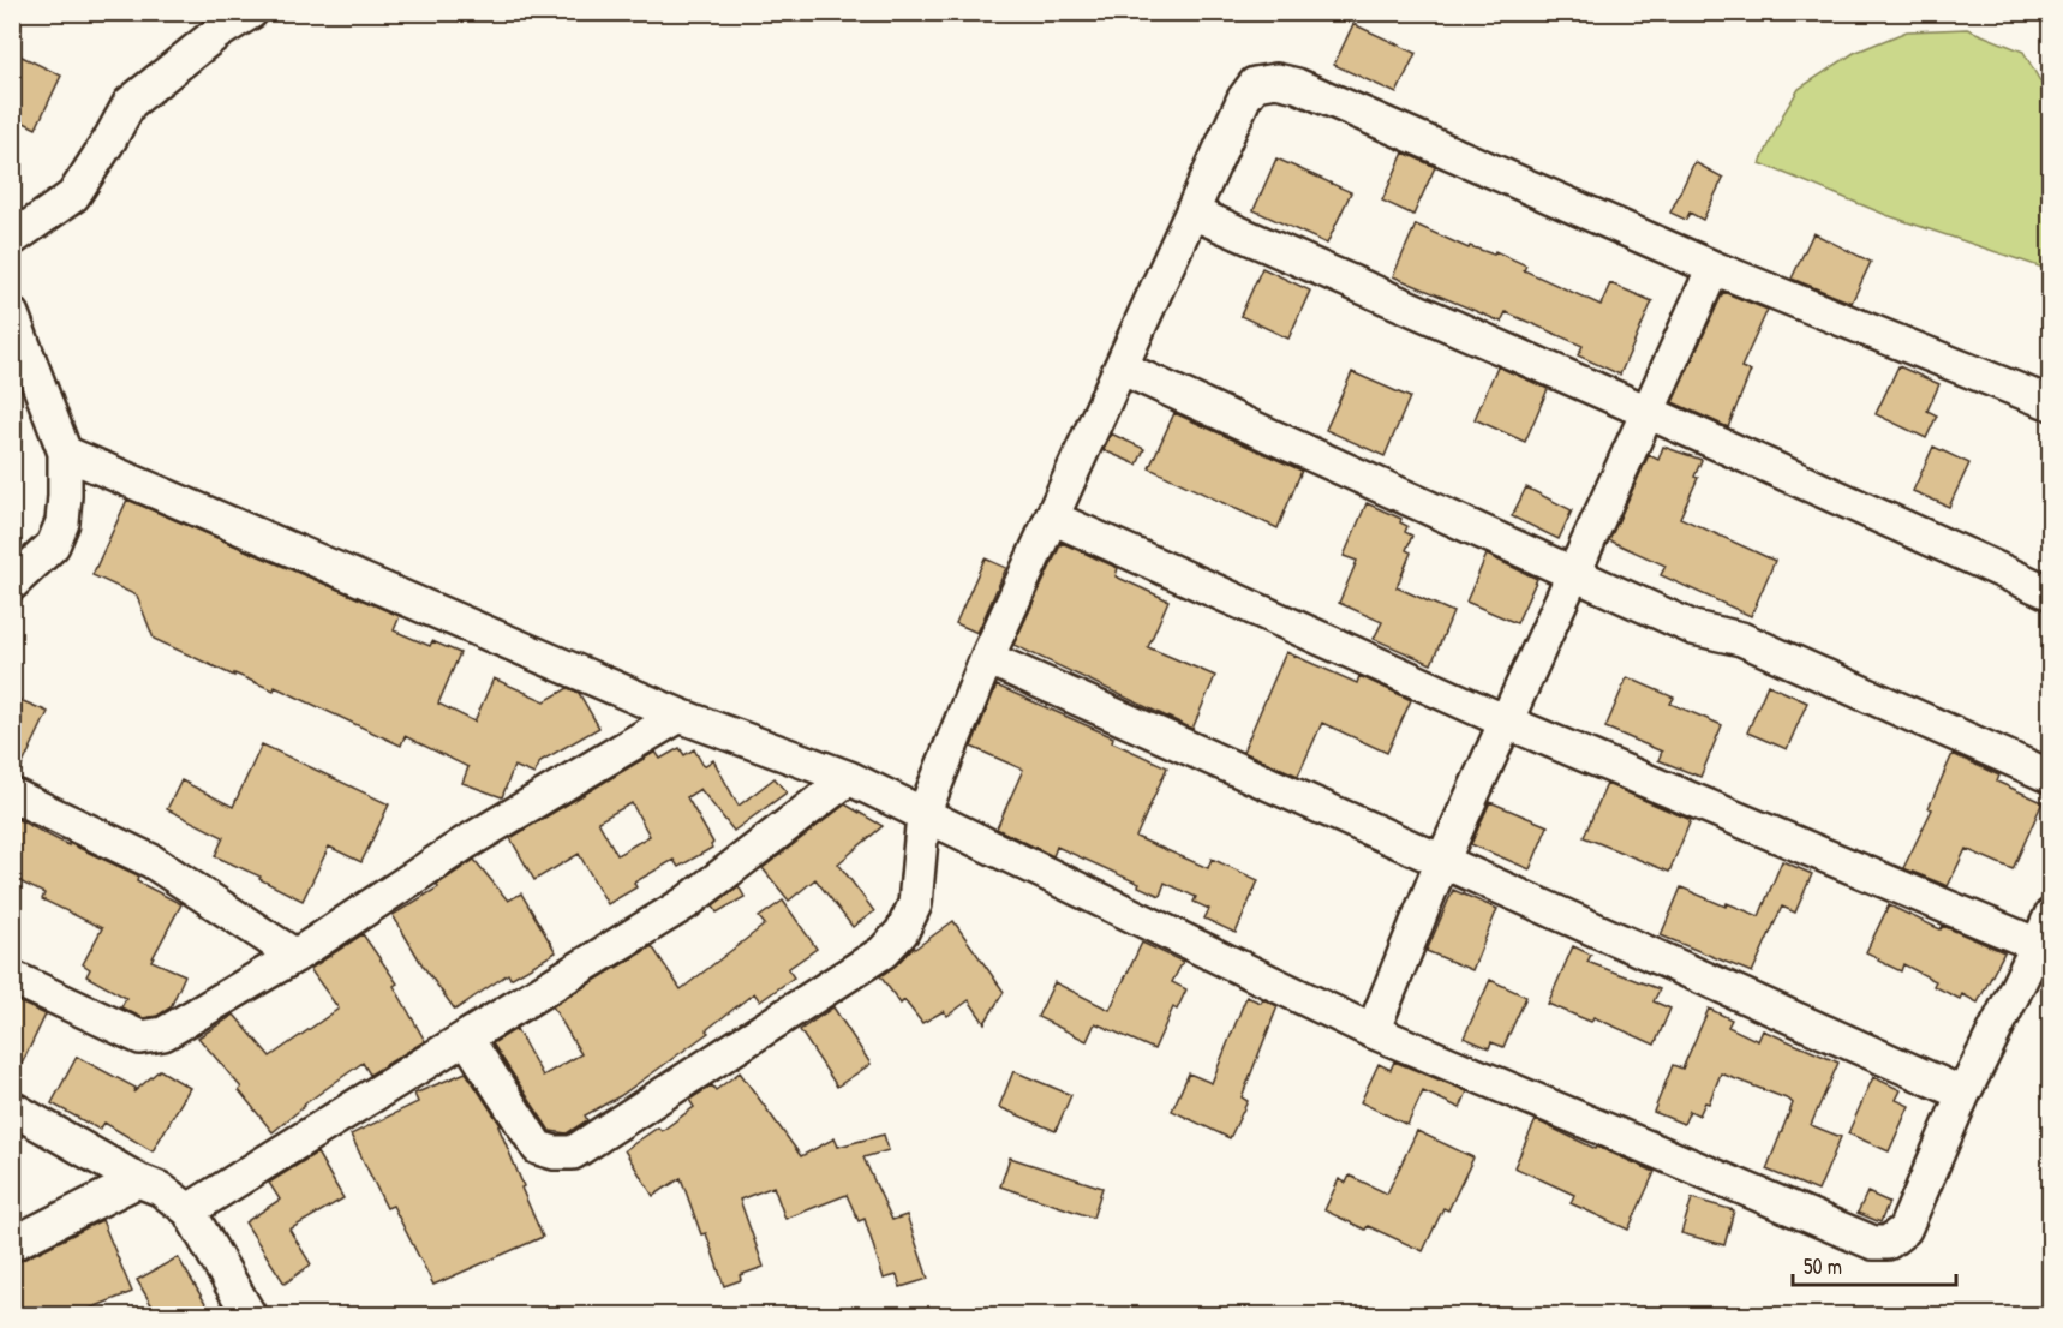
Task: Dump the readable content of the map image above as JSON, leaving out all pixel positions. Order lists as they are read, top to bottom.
{
  "scale_bar": "50 m"
}
